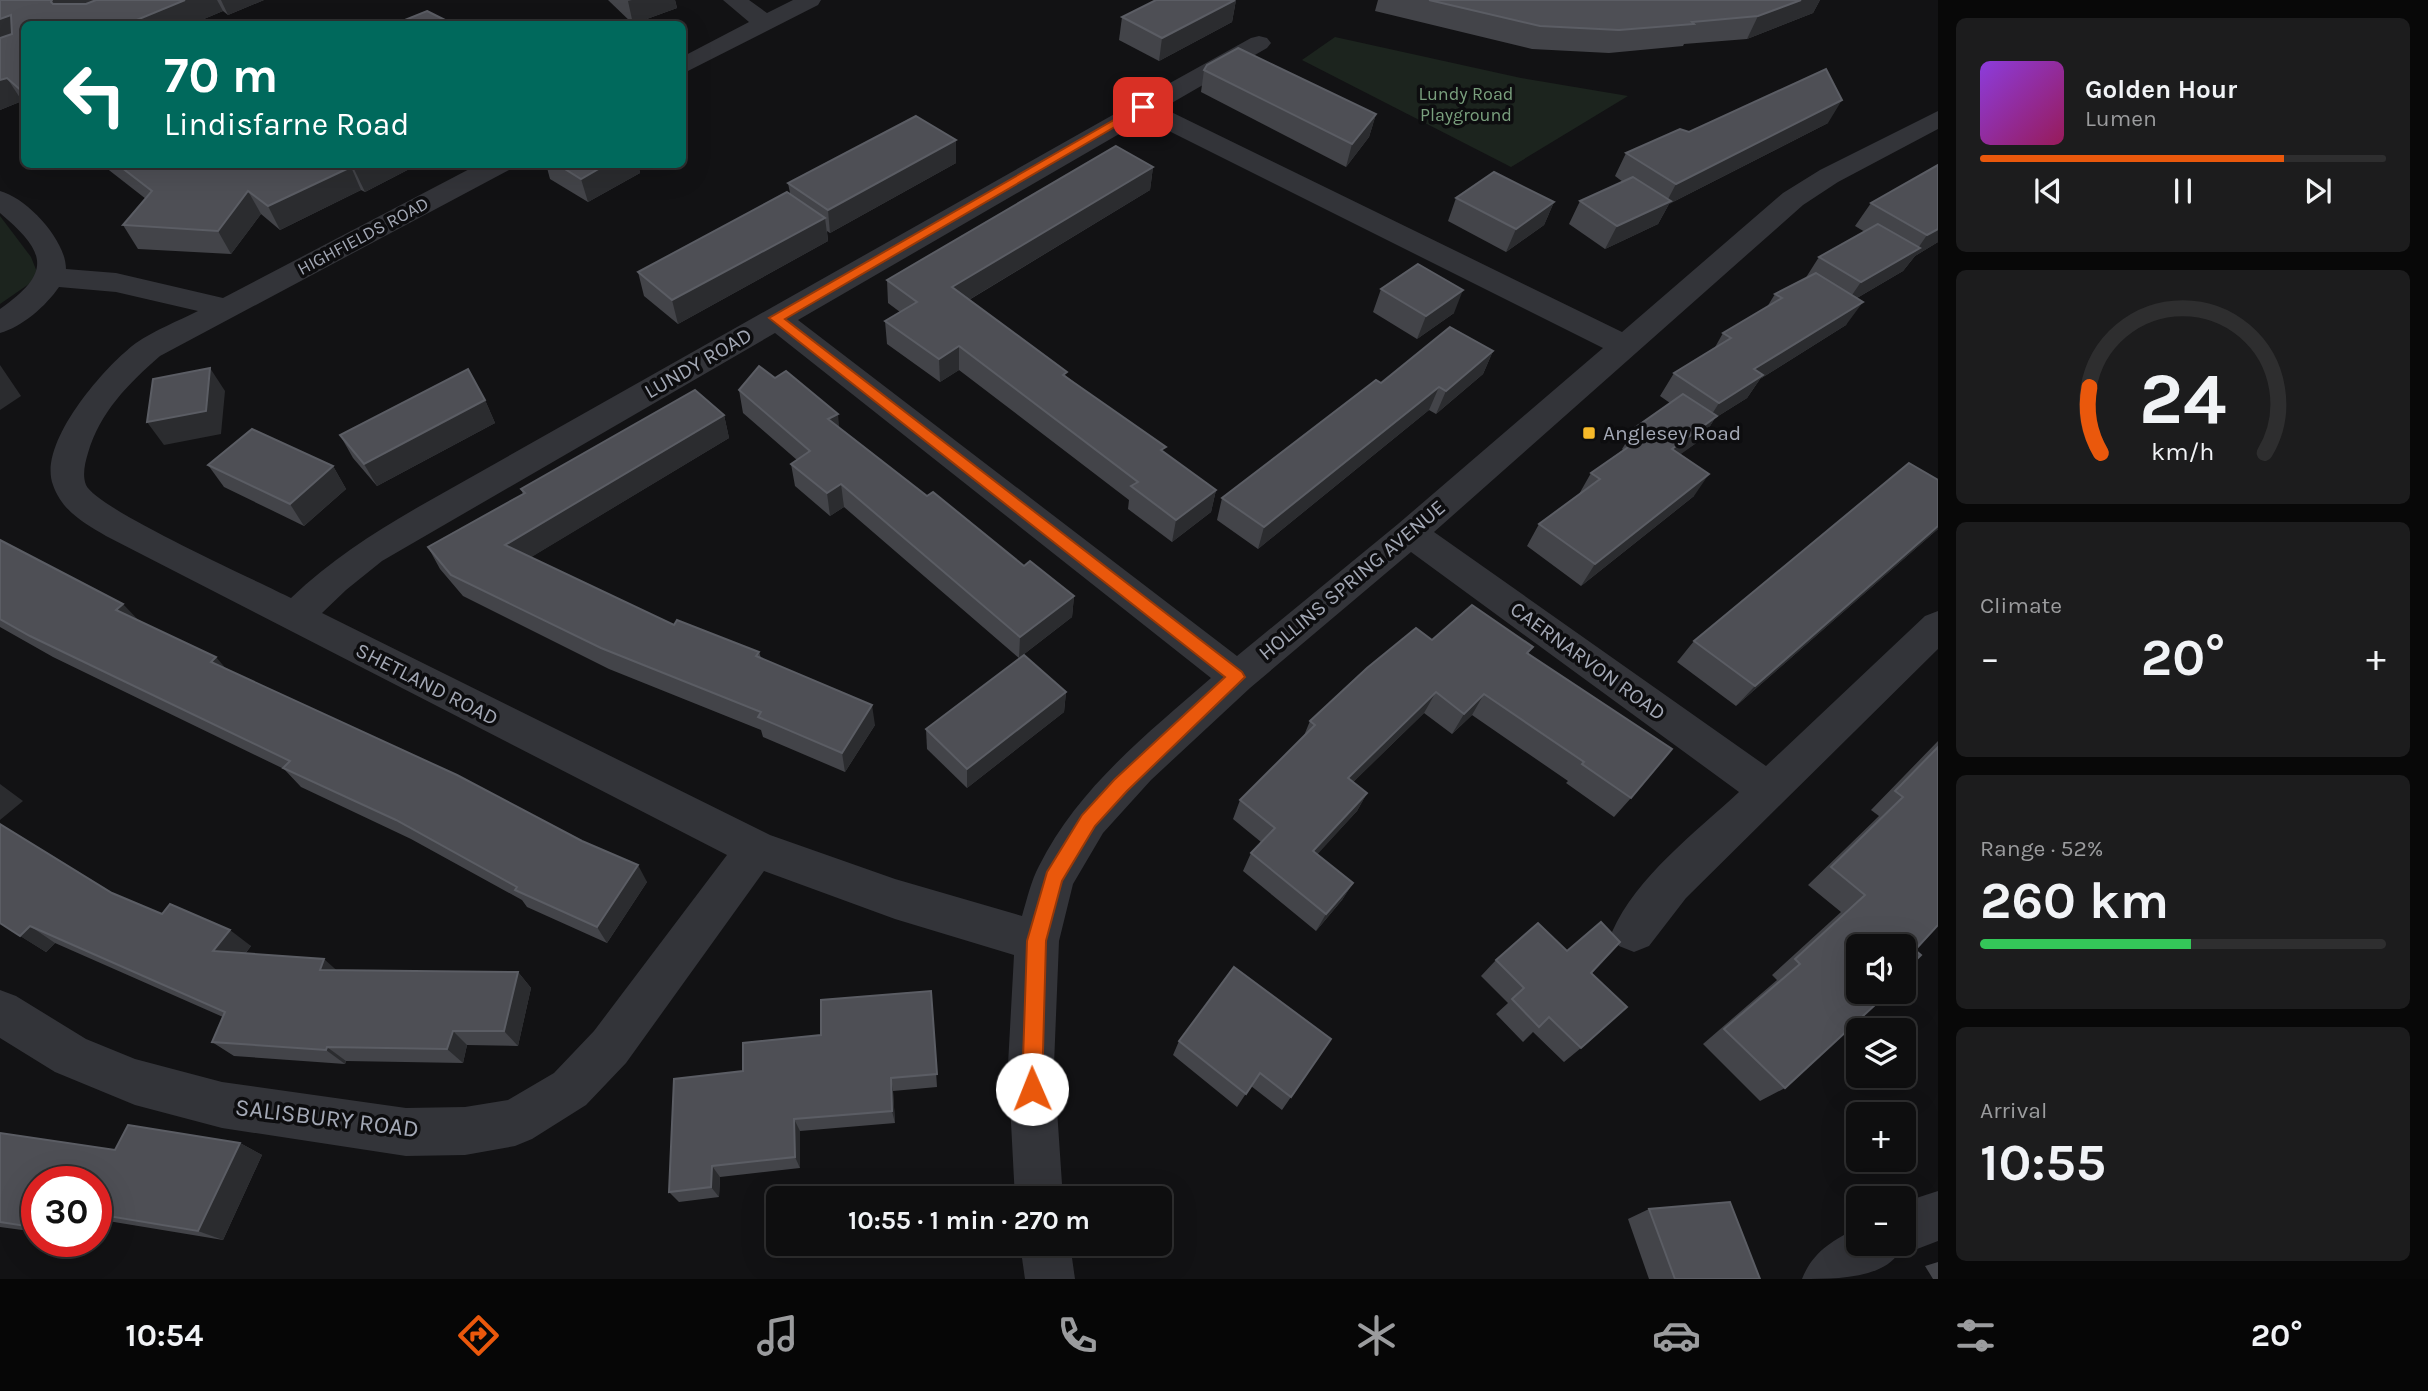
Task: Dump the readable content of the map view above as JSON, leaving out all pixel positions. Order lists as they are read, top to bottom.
{
  "streets": {
    "street": [
      "HIGHFIELDS ROAD",
      "LUNDY ROAD",
      "HOLLINS SPRING AVENUE",
      "CAERNARVON ROAD",
      "SHETLAND ROAD",
      "SALISBURY ROAD"
    ]
  },
  "crossings": [
    ["HIGHFIELDS ROAD", "SHETLAND ROAD"],
    ["LUNDY ROAD", "SHETLAND ROAD"],
    ["HOLLINS SPRING AVENUE", "CAERNARVON ROAD"],
    ["HOLLINS SPRING AVENUE", "SHETLAND ROAD"],
    ["SHETLAND ROAD", "SALISBURY ROAD"]
  ],
  "parks": ["Lundy Road Playground"],
  "places": {
    "transit": ["Anglesey Road"]
  },
  "page": {
    "turn": ["70 m", "Lindisfarne Road"],
    "song": ["Golden Hour", "Lumen"],
    "tile": [
      "Climate",
      ["Range · 52%", "260 km"],
      ["Arrival", "10:55"]
    ],
    "heat": ["−", "20°", "+"],
    "map_buttons": ["+", "−"],
    "limit": "30",
    "trip": "10:55 · 1 min · 270 m",
    "tabs": ["10:54", "20°"],
    "gauge": ["24", "km/h"]
  }
}
